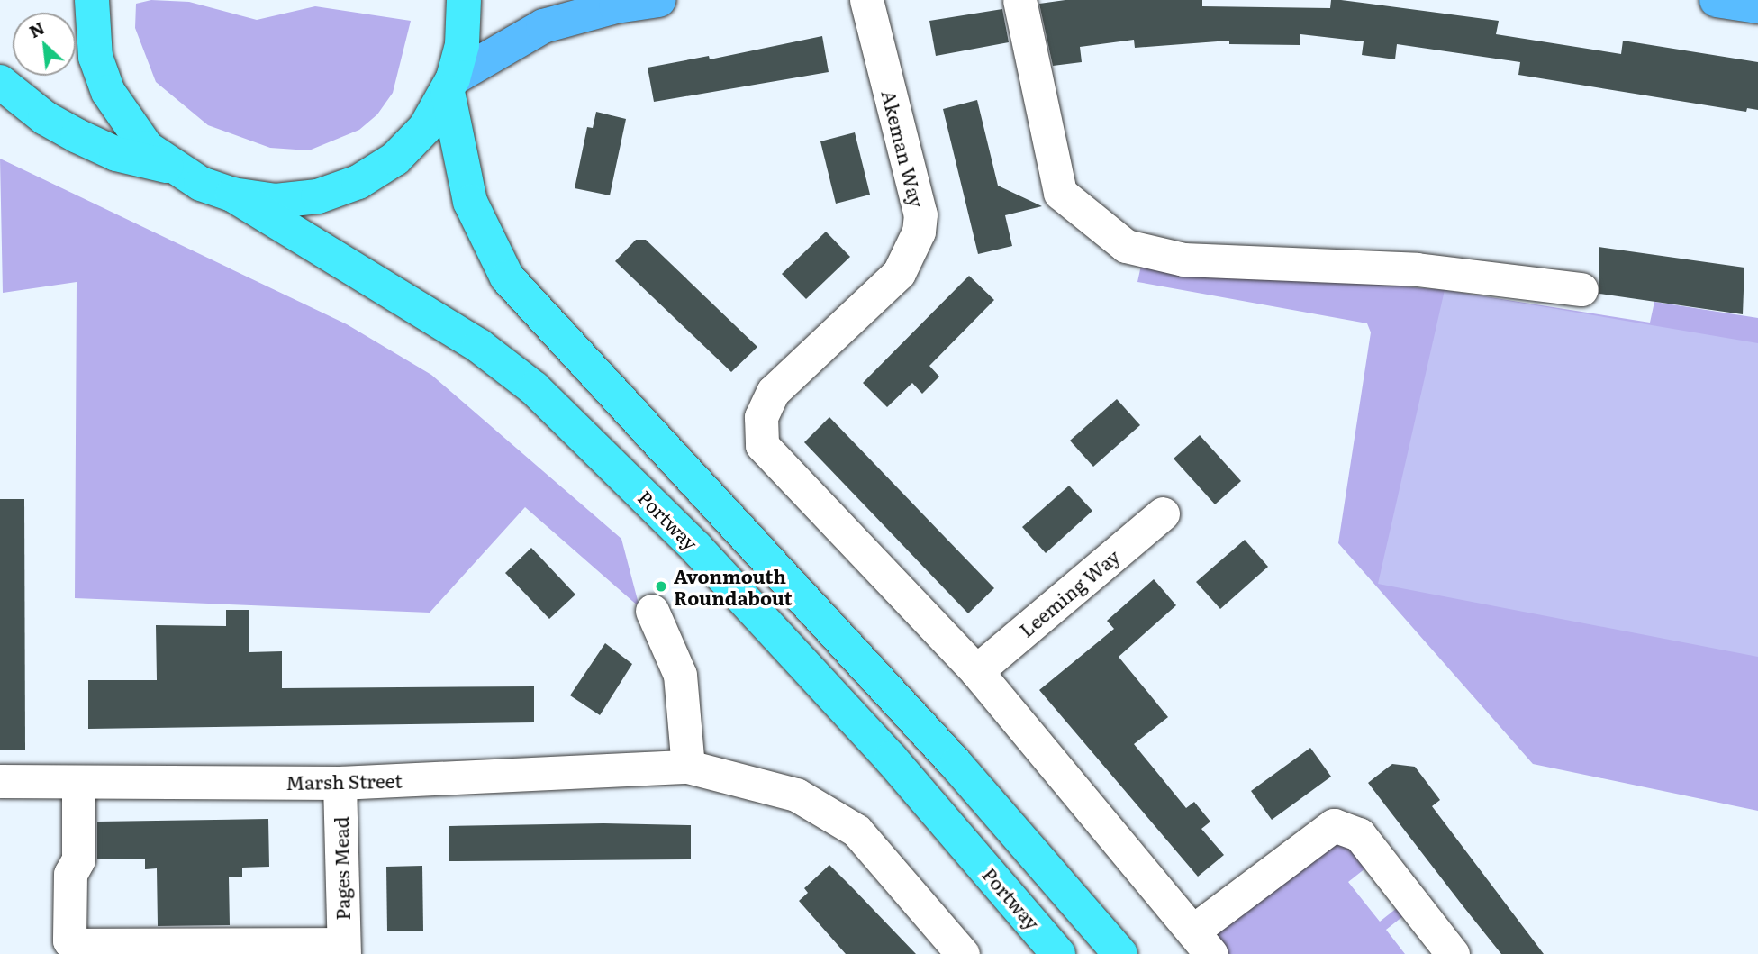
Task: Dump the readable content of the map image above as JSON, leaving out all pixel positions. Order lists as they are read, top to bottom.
{
  "streets": {
    "highway": ["Portway"],
    "street": [
      "Akeman Way",
      "Leeming Way",
      "Marsh Street",
      "Pages Mead"
    ]
  },
  "crossings": [
    ["Akeman Way", "Leeming Way"],
    ["Marsh Street", "Pages Mead"]
  ],
  "places": ["Avonmouth Roundabout"],
  "north": "top left"
}
